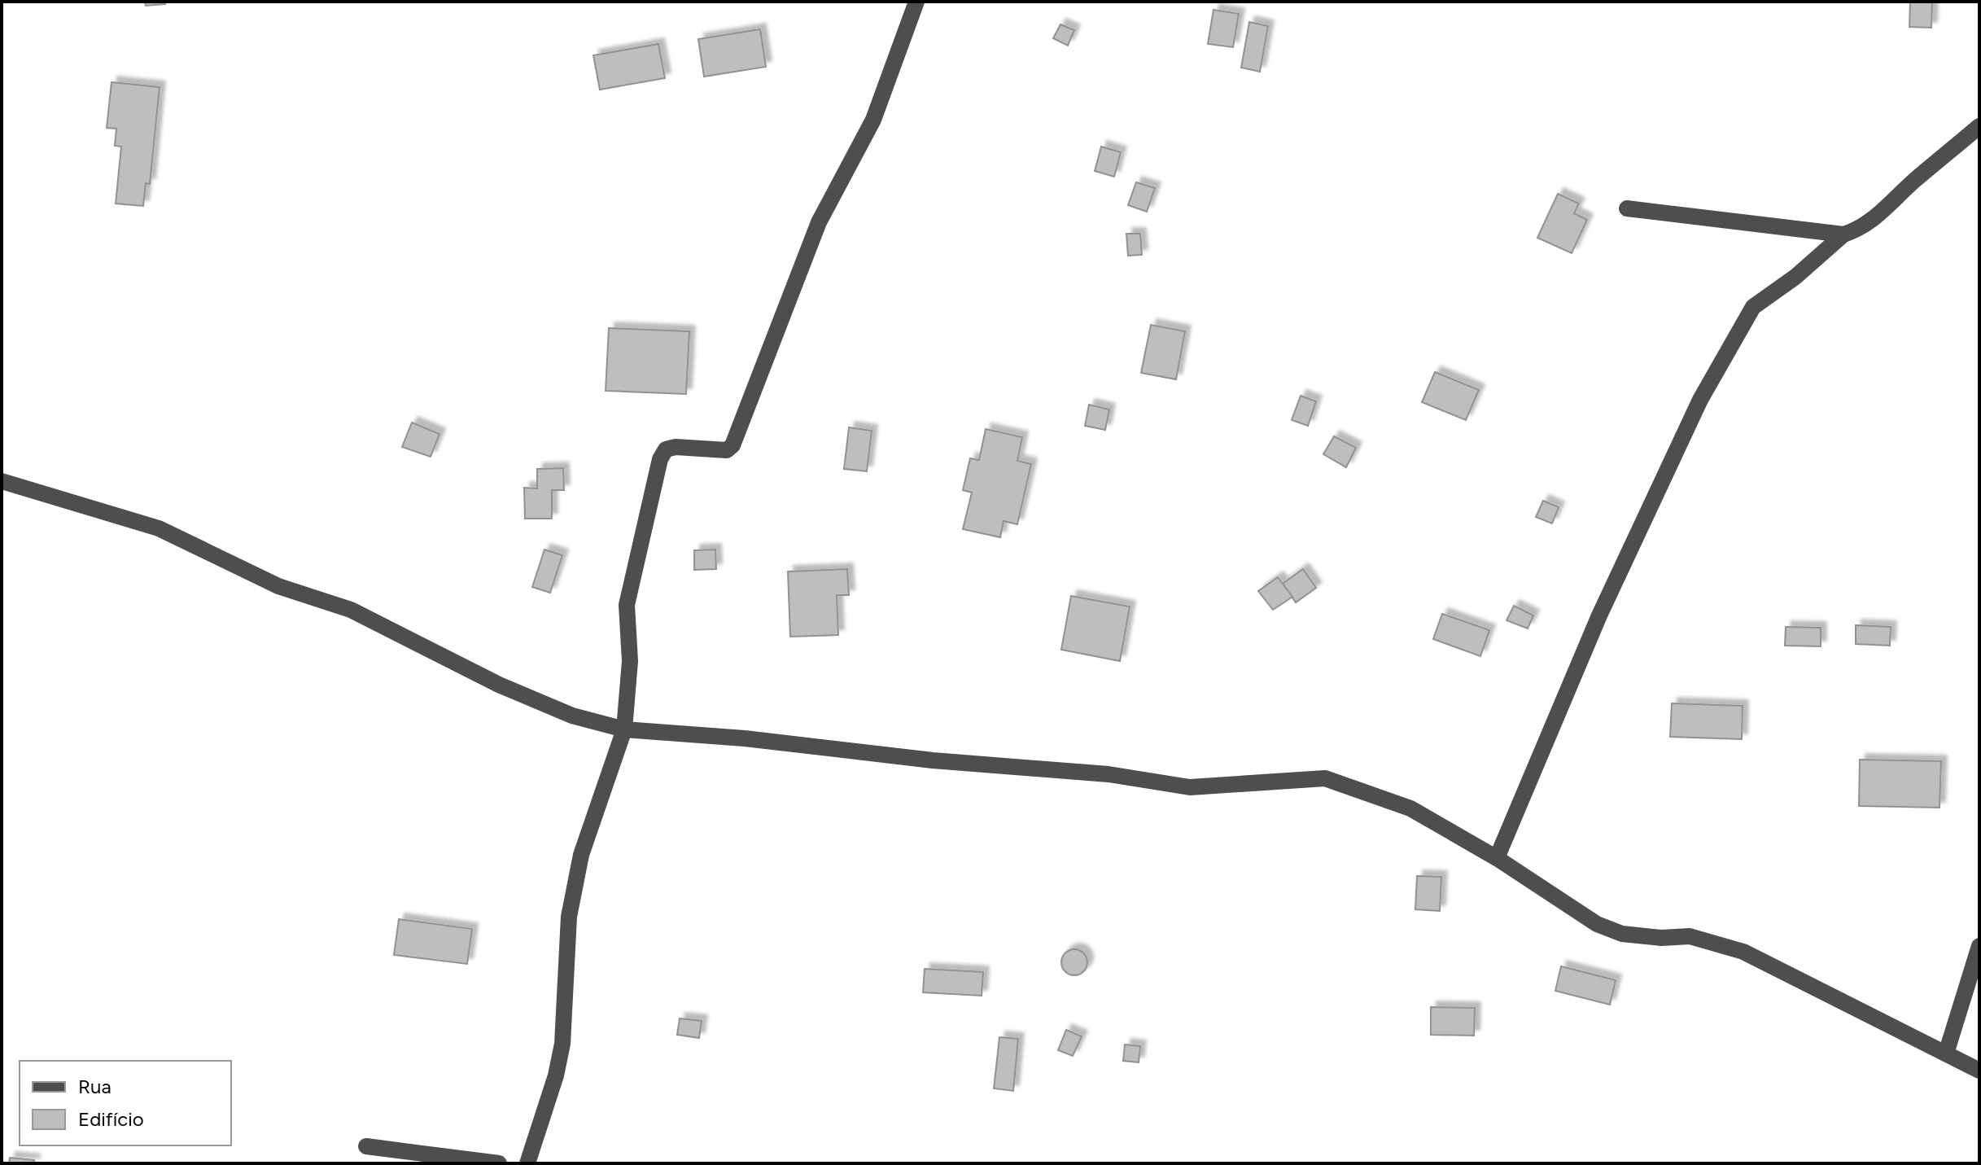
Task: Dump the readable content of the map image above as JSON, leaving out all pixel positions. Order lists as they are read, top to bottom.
{
  "legend": ["Rua", "Edifício"]
}
